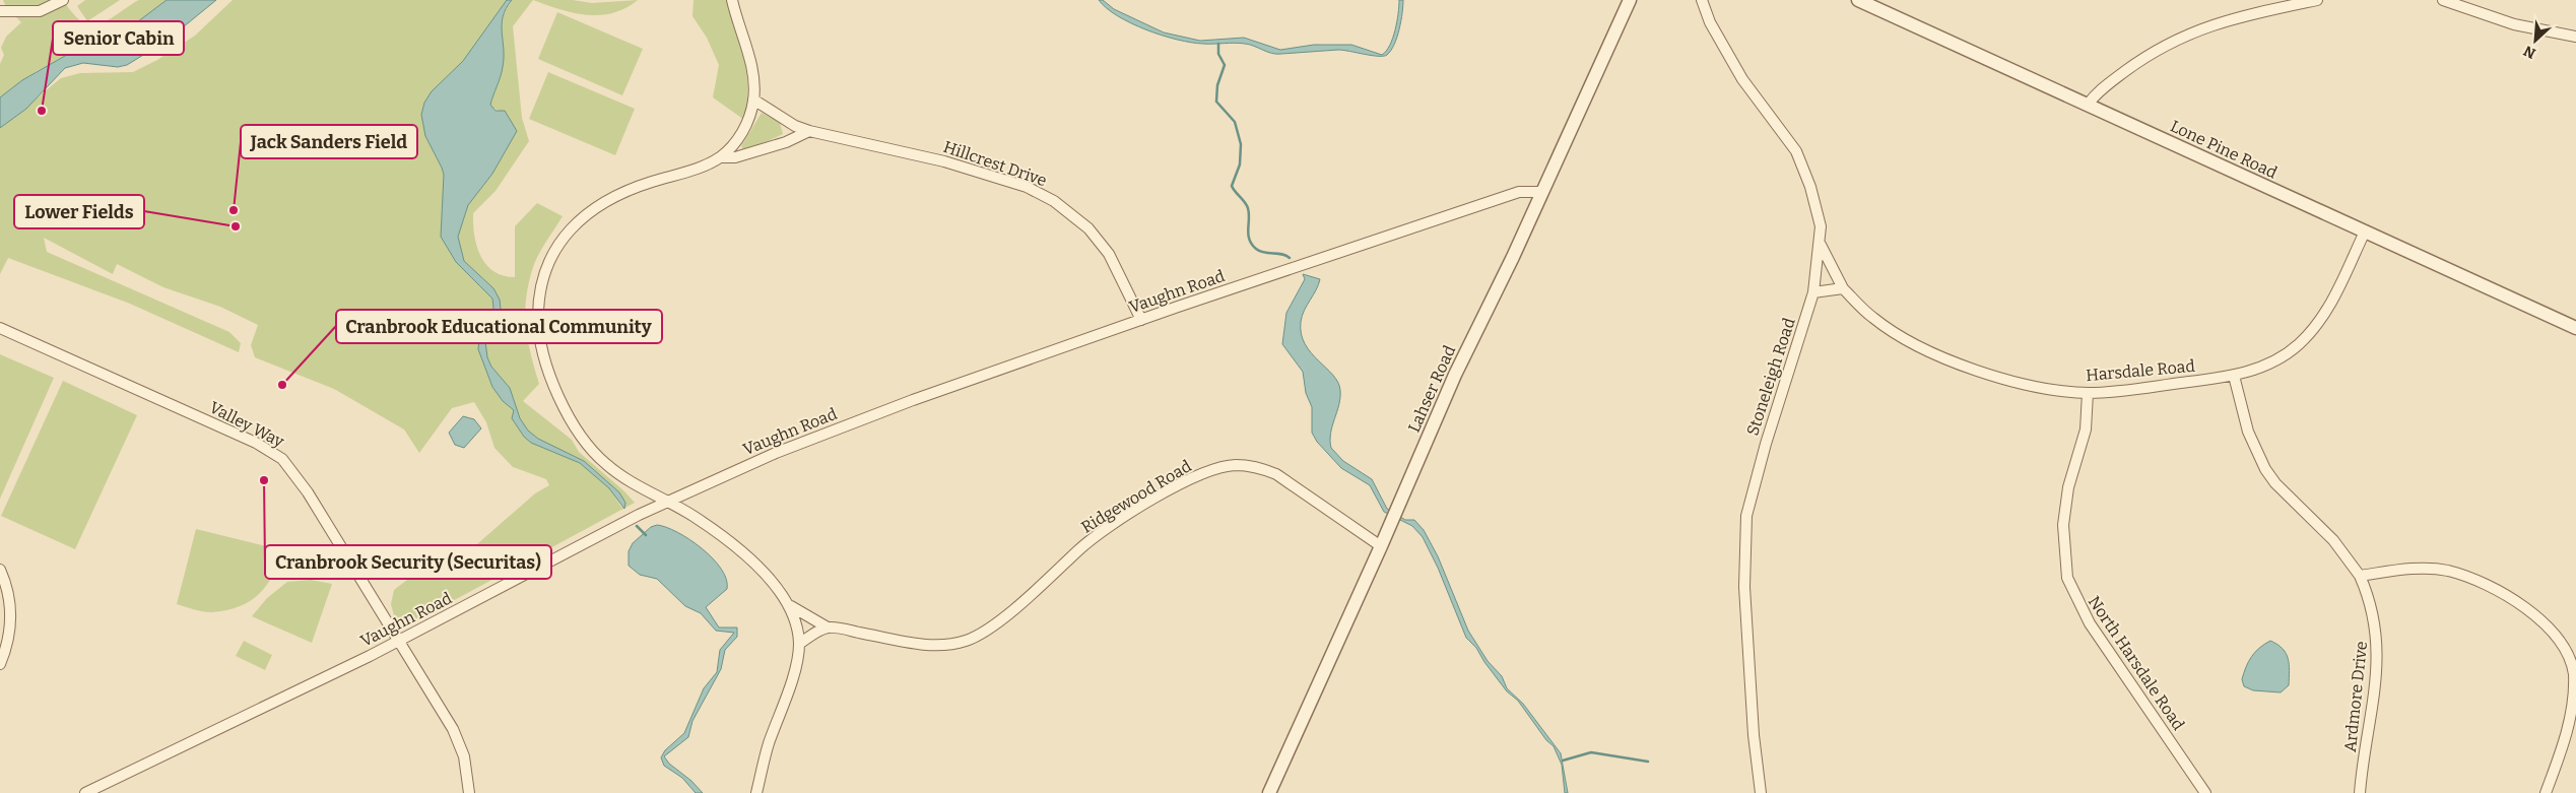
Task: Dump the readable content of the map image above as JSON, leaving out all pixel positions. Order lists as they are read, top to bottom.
{
  "streets": {
    "street": [
      "Lone Pine Road",
      "Hillcrest Drive",
      "Vaughn Road",
      "Harsdale Road",
      "Stoneleigh Road",
      "Lahser Road",
      "Valley Way",
      "Ridgewood Road",
      "North Harsdale Road",
      "Ardmore Drive"
    ]
  },
  "crossings": [
    ["Lone Pine Road", "Harsdale Road"],
    ["Hillcrest Drive", "Vaughn Road"],
    ["Vaughn Road", "Lahser Road"],
    ["Vaughn Road", "Valley Way"],
    ["Harsdale Road", "Stoneleigh Road"],
    ["Harsdale Road", "North Harsdale Road"],
    ["Harsdale Road", "Ardmore Drive"],
    ["Lahser Road", "Ridgewood Road"]
  ],
  "places": [
    "Senior Cabin",
    "Jack Sanders Field",
    "Lower Fields",
    "Cranbrook Educational Community",
    "Cranbrook Security (Securitas)"
  ],
  "north": "bottom left"
}
